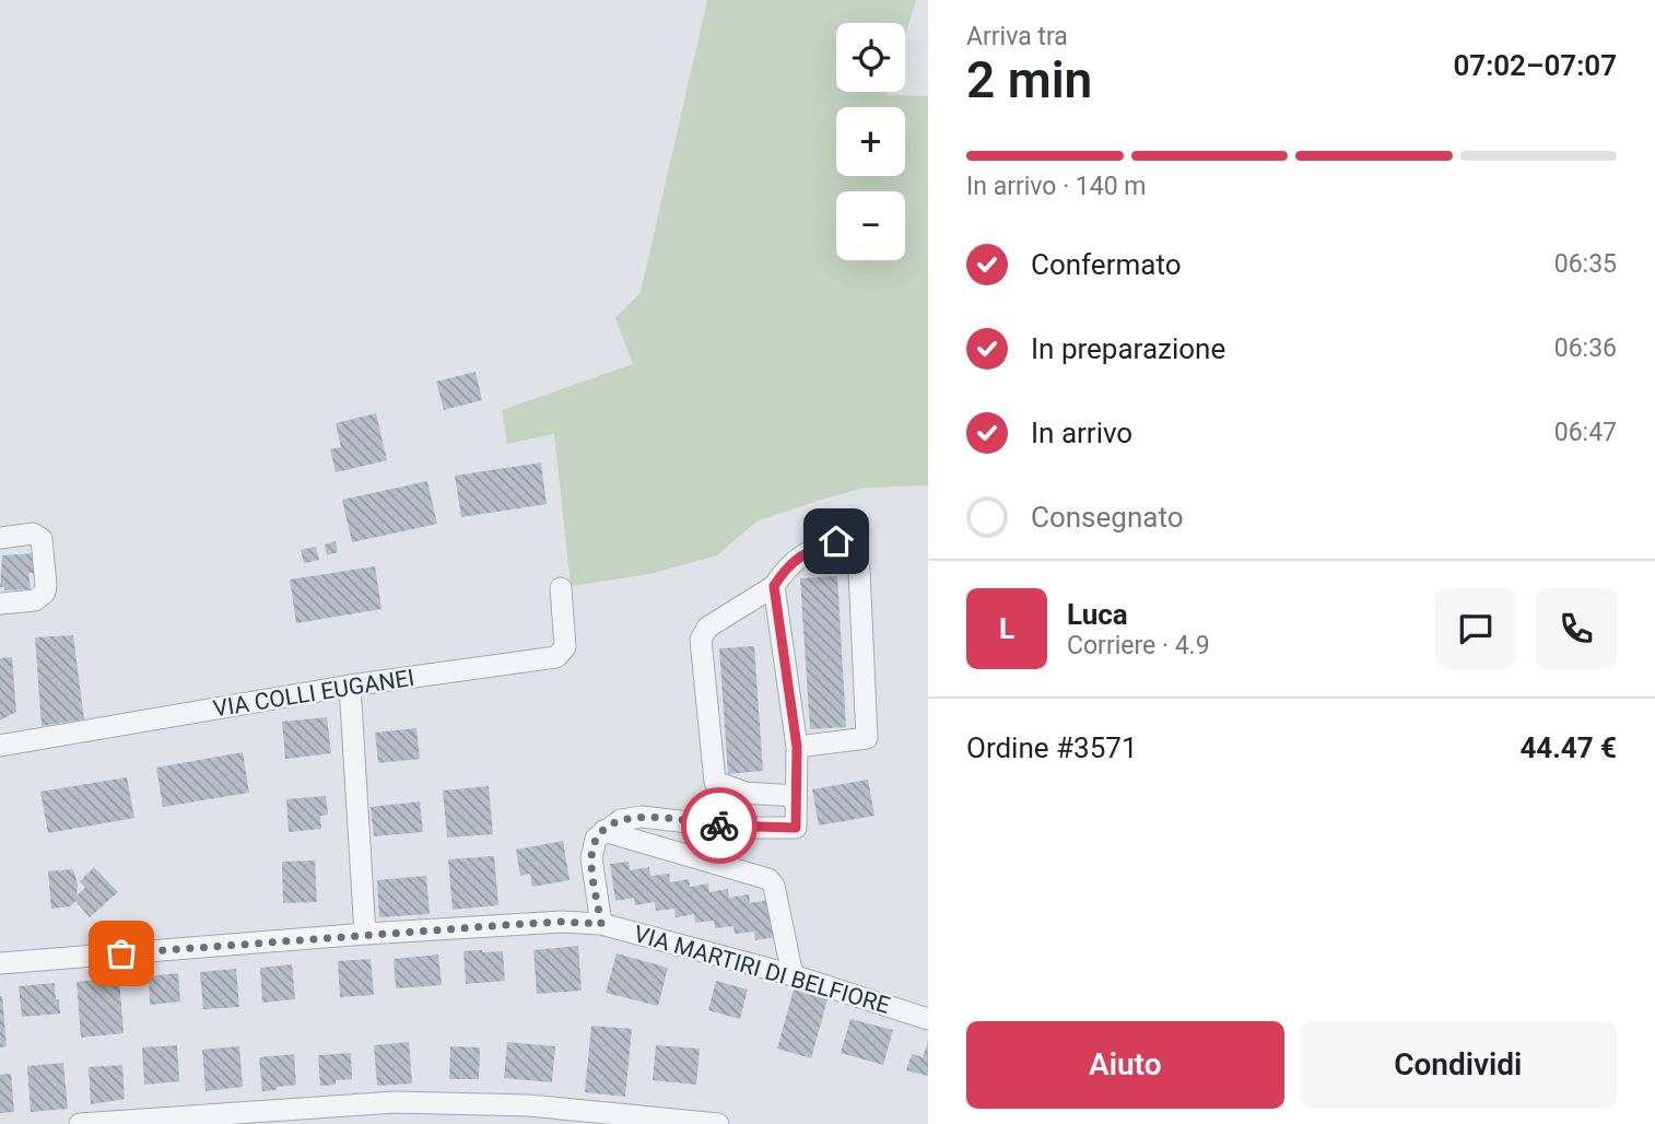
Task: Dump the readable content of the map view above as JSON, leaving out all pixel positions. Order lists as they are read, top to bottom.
{
  "streets": {
    "street": ["VIA COLLI EUGANEI", "VIA MARTIRI DI BELFIORE"]
  },
  "page": {
    "heading": ["2 min", "Arriva tra", "07:02–07:07"],
    "panel": [
      "Luca",
      "Corriere · 4.9",
      "Ordine #3571",
      "44.47 €"
    ],
    "map_buttons": ["+", "−"],
    "bar": "In arrivo · 140 m",
    "list": [
      ["Confermato", "06:35"],
      ["In preparazione", "06:36"],
      ["In arrivo", "06:47"],
      "Consegnato"
    ],
    "round": "L",
    "buttons": ["Aiuto", "Condividi"]
  }
}
